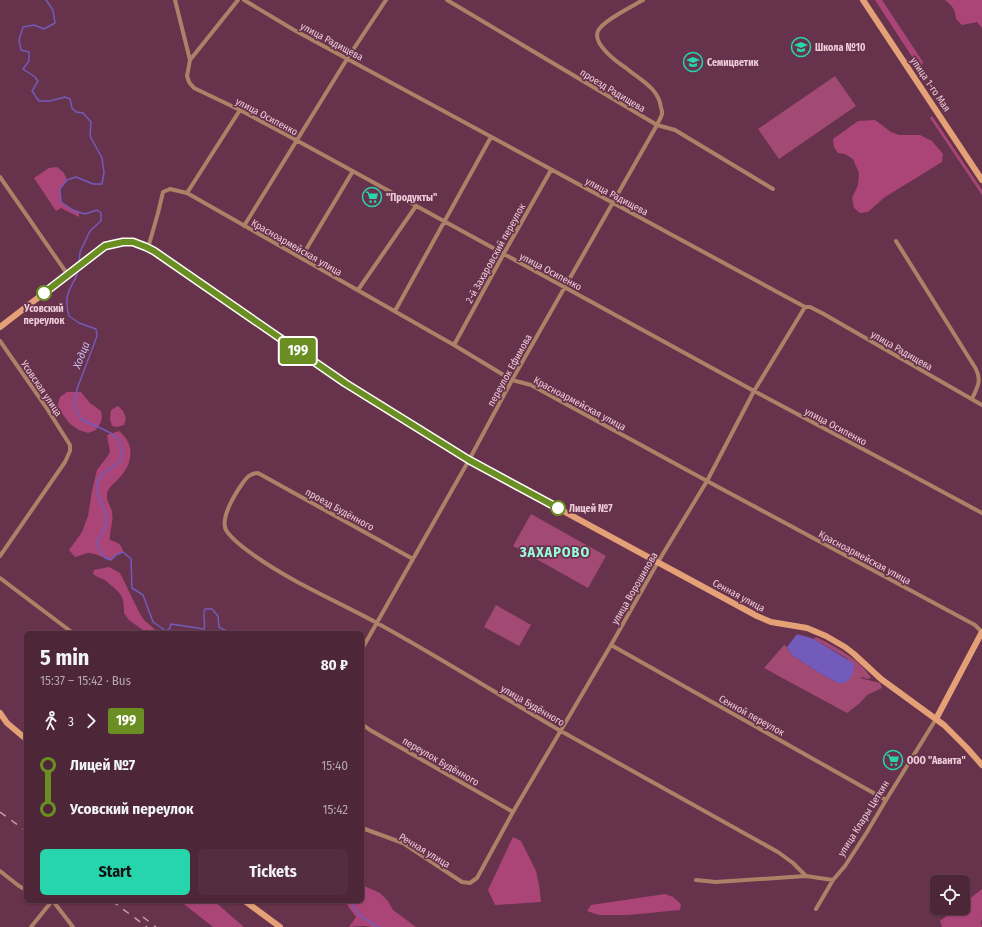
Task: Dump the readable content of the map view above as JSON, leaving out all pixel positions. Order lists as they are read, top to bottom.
{
  "streets": {
    "street": [
      "улица Радищева",
      "улица 1-го Мая",
      "проезд Радищева",
      "улица Осипенко",
      "Красноармейская улица",
      "2-й Захаровский переулок",
      "переулок Ефимова",
      "Усовская улица",
      "проезд Будённого",
      "улица Ворошилова",
      "Сенная улица",
      "улица Будённого",
      "Сенной переулок",
      "переулок Будённого",
      "улица Клары Цеткин",
      "Речная улица"
    ]
  },
  "crossings": [
    ["улица Радищева", "2-й Захаровский переулок"],
    ["улица Радищева", "переулок Ефимова"],
    ["улица Радищева", "улица Ворошилова"],
    ["проезд Радищева", "переулок Ефимова"],
    ["улица Осипенко", "2-й Захаровский переулок"],
    ["улица Осипенко", "переулок Ефимова"],
    ["улица Осипенко", "улица Ворошилова"],
    ["Красноармейская улица", "2-й Захаровский переулок"],
    ["Красноармейская улица", "переулок Ефимова"],
    ["Красноармейская улица", "улица Ворошилова"],
    ["Красноармейская улица", "Сенная улица"],
    ["Красноармейская улица", "улица Клары Цеткин"],
    ["переулок Ефимова", "проезд Будённого"],
    ["переулок Ефимова", "Сенная улица"],
    ["переулок Ефимова", "улица Будённого"],
    ["проезд Будённого", "улица Будённого"],
    ["улица Ворошилова", "Сенная улица"],
    ["улица Ворошилова", "улица Будённого"],
    ["улица Ворошилова", "Сенной переулок"],
    ["улица Ворошилова", "переулок Будённого"],
    ["улица Ворошилова", "Речная улица"],
    ["Сенная улица", "улица Клары Цеткин"],
    ["Сенной переулок", "улица Клары Цеткин"]
  ],
  "districts": ["ЗАХАРОВО"],
  "water": ["Ходца"],
  "places": {
    "school or university": ["Школа №10", "Семицветик"],
    "supermarket": ["\"Продукты\"", "ООО \"Аванта\""],
    "other": ["Усовский переулок", "Лицей №7"]
  },
  "lines": ["bus line 199"],
  "page": {
    "on_map": "199",
    "heading": ["5 min", "15:37 – 15:42 · Bus", "80 ₽"],
    "legs": ["3", "199"],
    "list": [
      {
        "name": "Лицей №7",
        "value": "15:40"
      },
      {
        "name": "Усовский переулок",
        "value": "15:42"
      }
    ],
    "buttons": ["Start", "Tickets"]
  }
}
